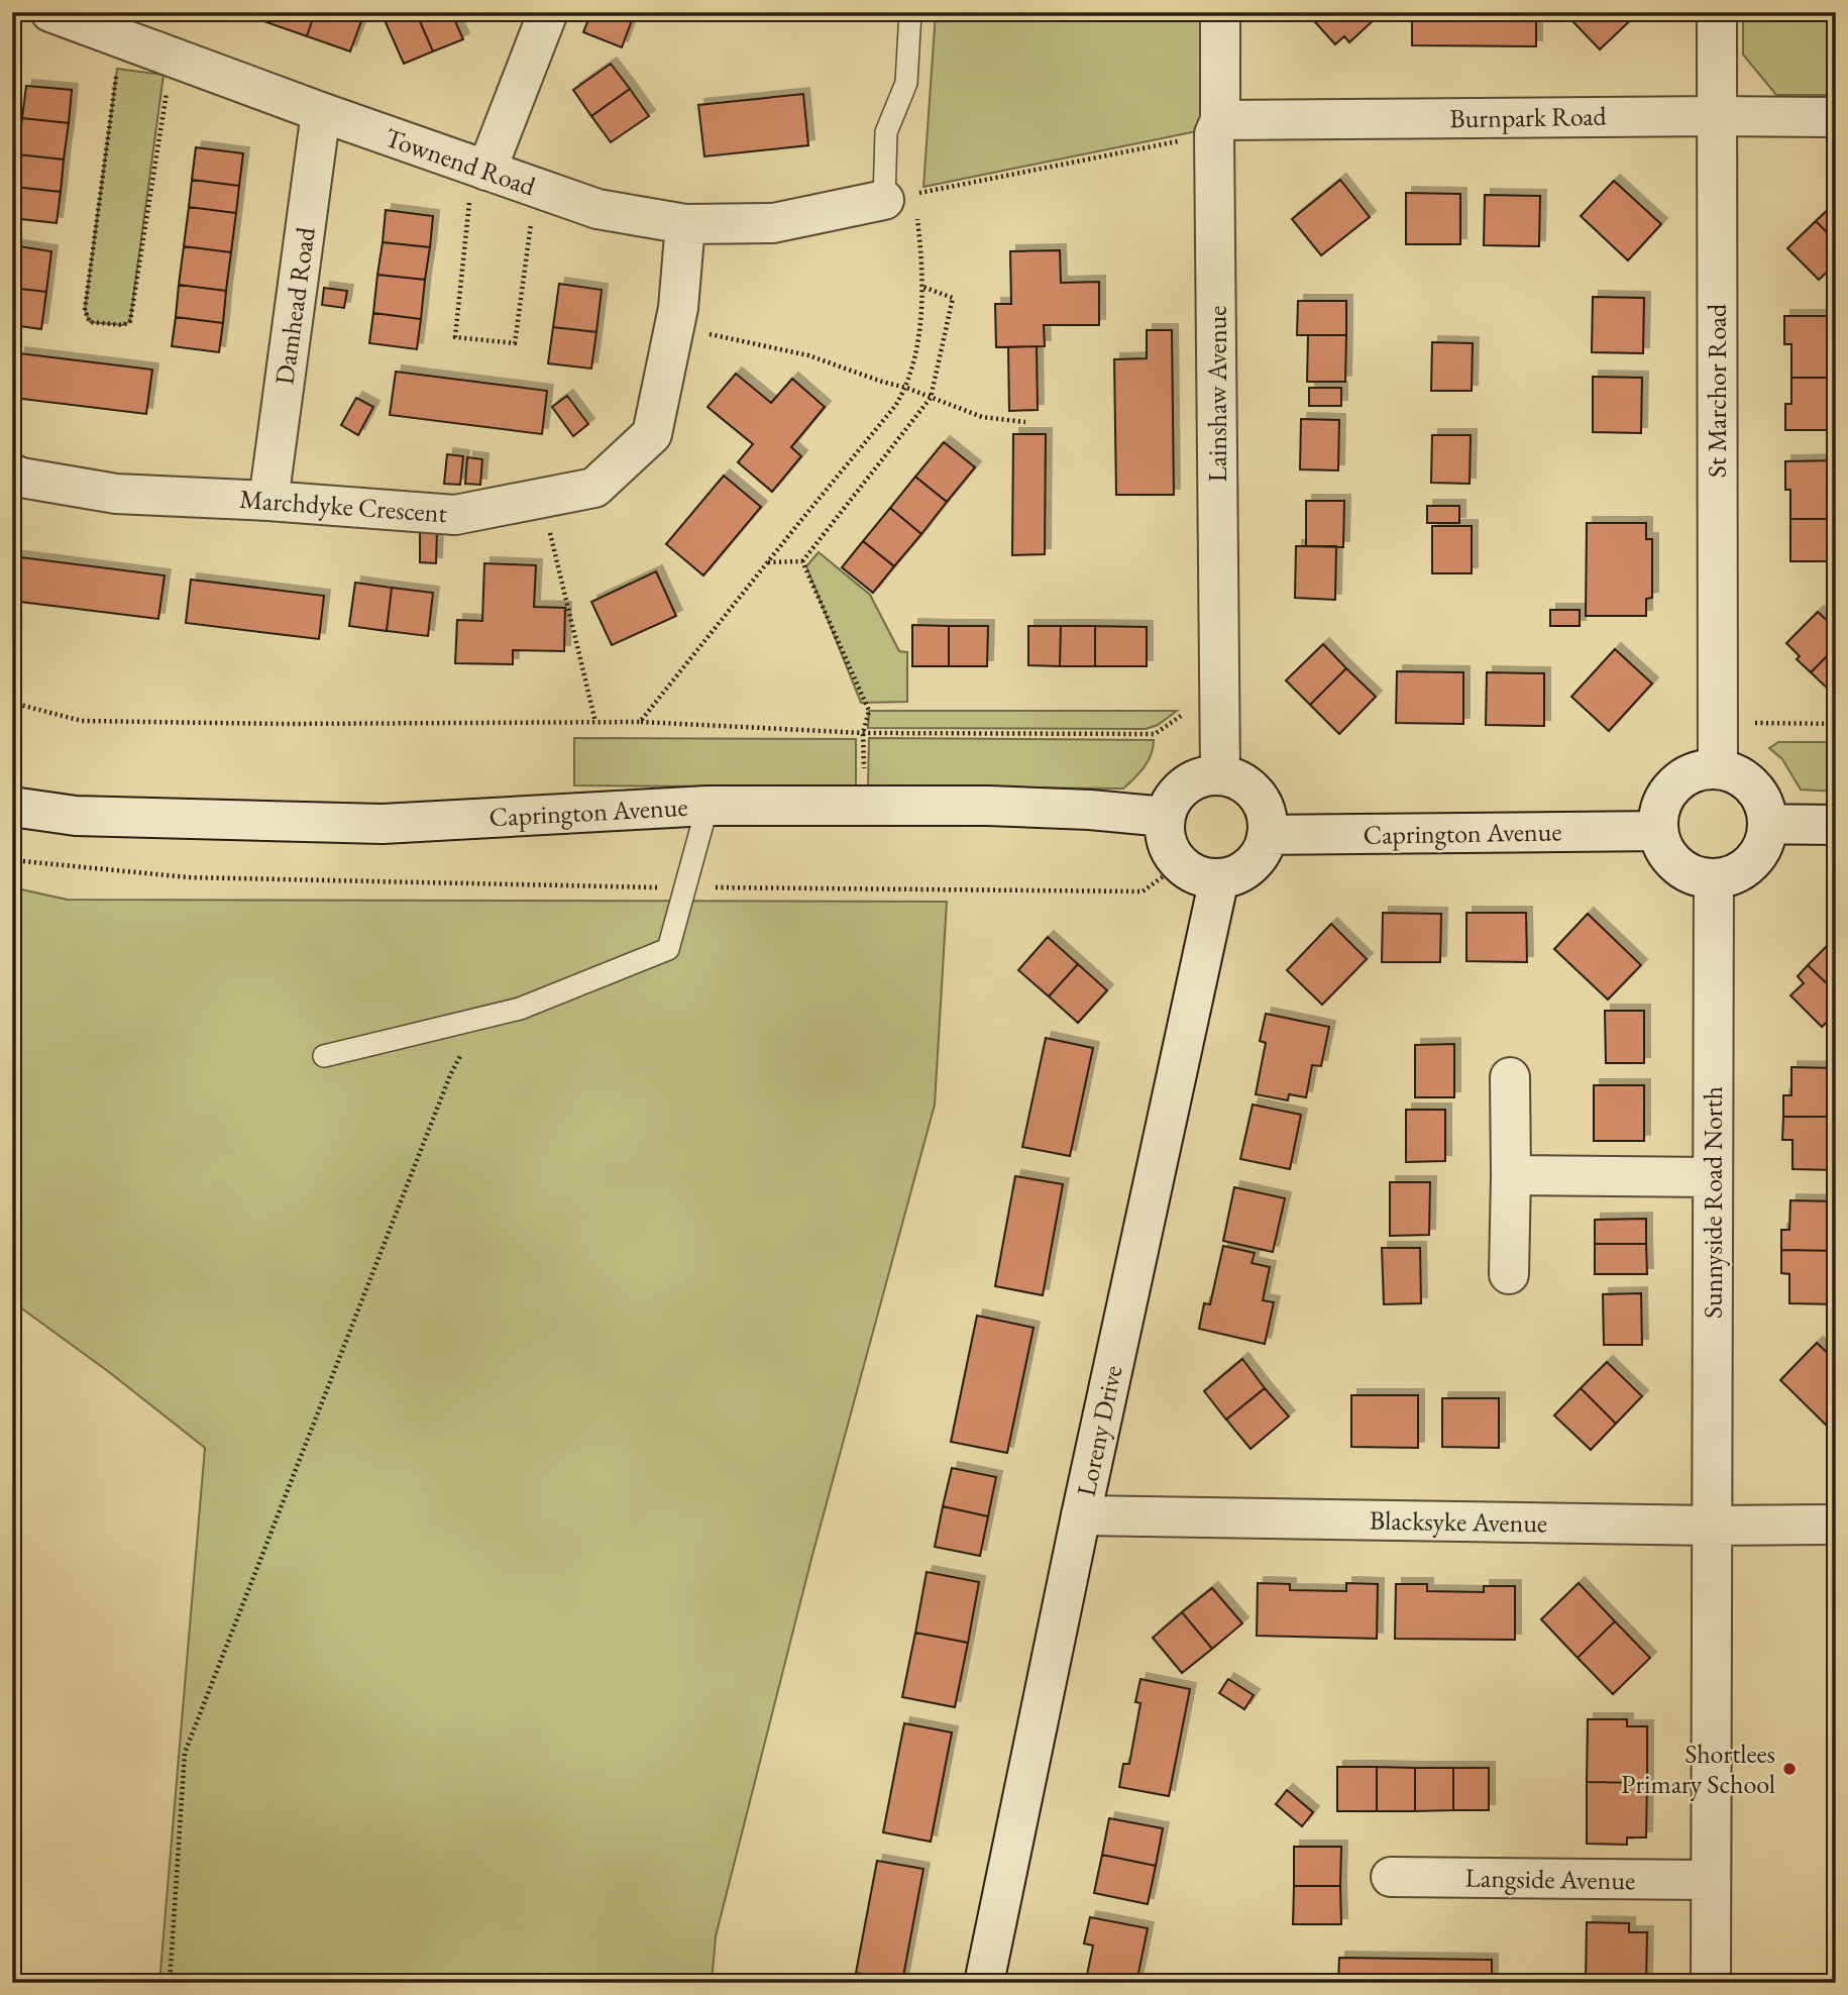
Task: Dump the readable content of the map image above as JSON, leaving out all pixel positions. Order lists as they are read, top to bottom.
{
  "streets": {
    "street": [
      "Burnpark Road",
      "Townend Road",
      "Damhead Road",
      "St Marchor Road",
      "Lainshaw Avenue",
      "Marchdyke Crescent",
      "Caprington Avenue",
      "Sunnyside Road North",
      "Loreny Drive",
      "Blacksyke Avenue",
      "Langside Avenue"
    ]
  },
  "crossings": [
    ["Burnpark Road", "St Marchor Road"],
    ["Burnpark Road", "Lainshaw Avenue"],
    ["Townend Road", "Damhead Road"],
    ["Townend Road", "Marchdyke Crescent"],
    ["Damhead Road", "Marchdyke Crescent"],
    ["St Marchor Road", "Caprington Avenue"],
    ["St Marchor Road", "Sunnyside Road North"],
    ["Lainshaw Avenue", "Caprington Avenue"],
    ["Lainshaw Avenue", "Loreny Drive"],
    ["Caprington Avenue", "Sunnyside Road North"],
    ["Caprington Avenue", "Loreny Drive"],
    ["Sunnyside Road North", "Blacksyke Avenue"],
    ["Loreny Drive", "Blacksyke Avenue"]
  ],
  "places": ["Shortlees Primary School"]
}
